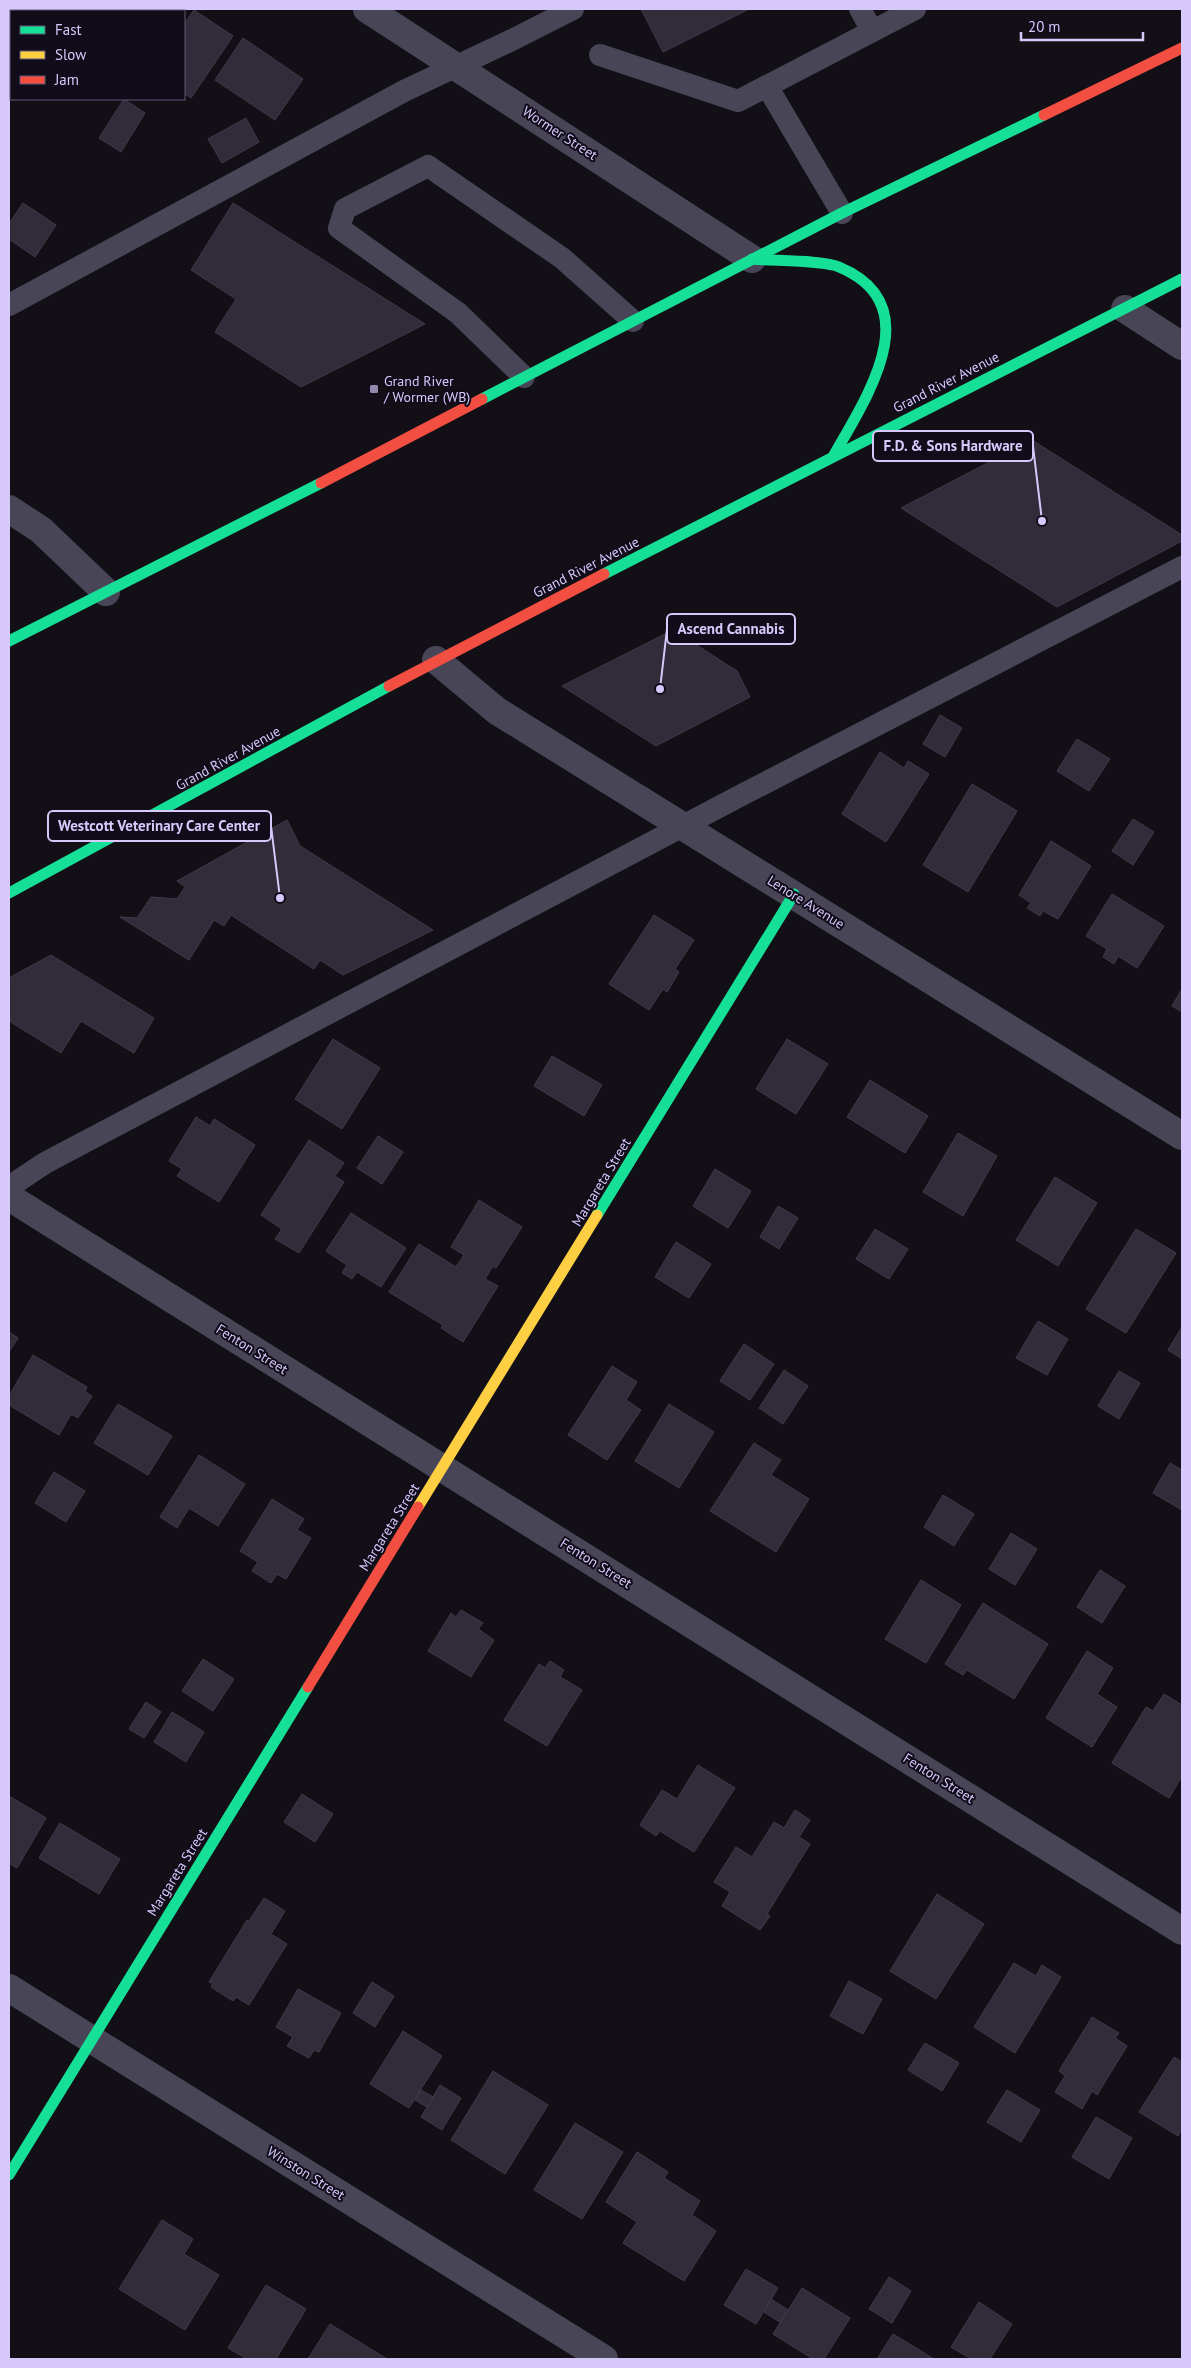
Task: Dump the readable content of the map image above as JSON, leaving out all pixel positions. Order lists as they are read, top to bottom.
{
  "streets": {
    "main road": ["Grand River Avenue", "Margareta Street"],
    "street": [
      "Wormer Street",
      "Lenore Avenue",
      "Fenton Street",
      "Winston Street"
    ]
  },
  "crossings": [
    ["Grand River Avenue", "Lenore Avenue"],
    ["Lenore Avenue", "Margareta Street"],
    ["Margareta Street", "Fenton Street"],
    ["Margareta Street", "Winston Street"]
  ],
  "places": {
    "transit": ["Grand River / Wormer (WB)"],
    "other": ["F.D. & Sons Hardware", "Ascend Cannabis", "Westcott Veterinary Care Center"]
  },
  "legend": ["Fast", "Slow", "Jam"],
  "scale_bar": "20 m"
}
